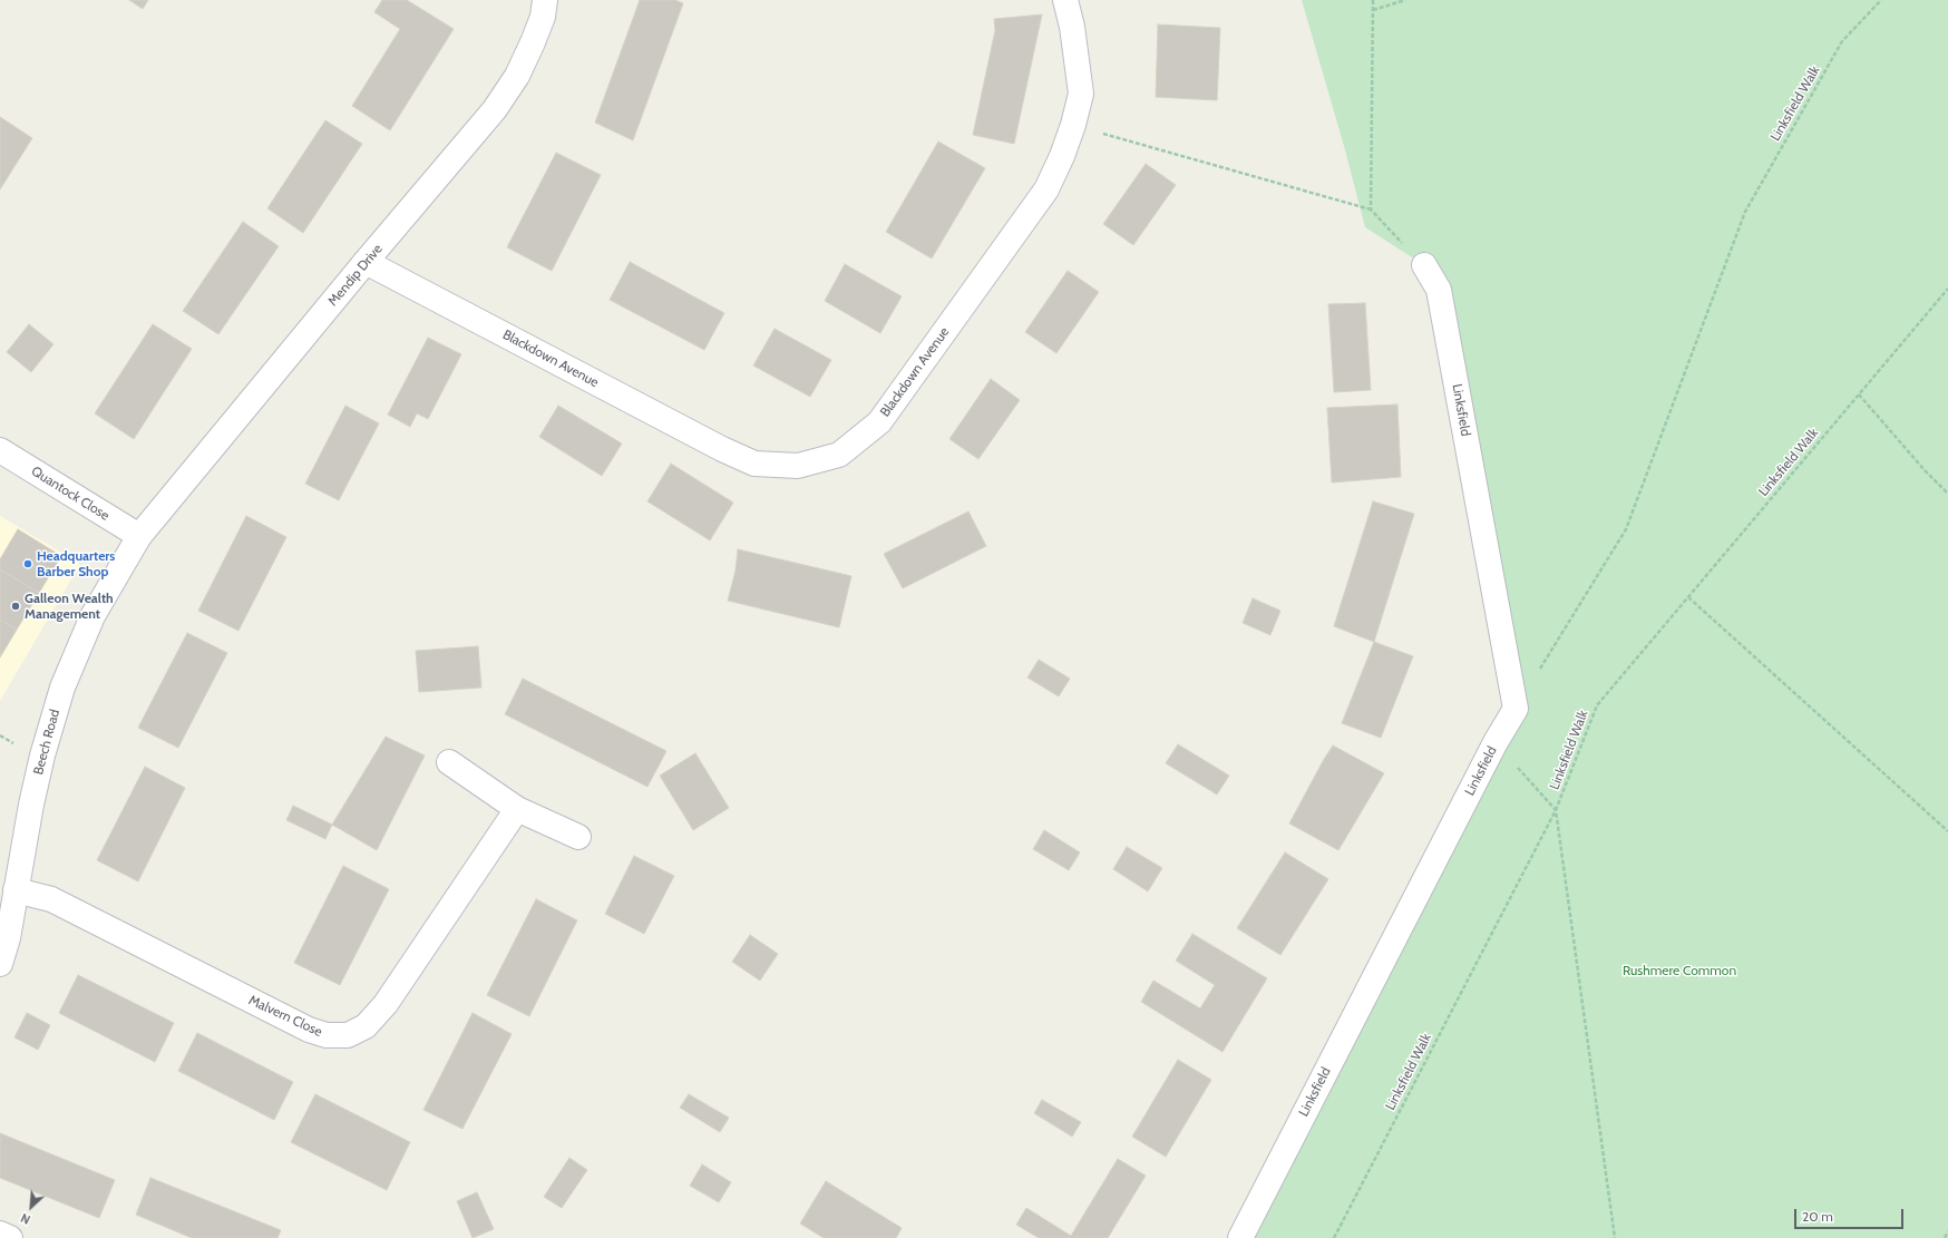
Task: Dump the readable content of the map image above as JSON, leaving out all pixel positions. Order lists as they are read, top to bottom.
{
  "streets": {
    "street": [
      "Mendip Drive",
      "Blackdown Avenue",
      "Linksfield",
      "Quantock Close",
      "Beech Road",
      "Malvern Close"
    ],
    "path": ["Linksfield Walk"]
  },
  "crossings": [
    ["Linksfield Walk", "Linksfield"],
    ["Mendip Drive", "Blackdown Avenue"],
    ["Mendip Drive", "Quantock Close"],
    ["Mendip Drive", "Beech Road"],
    ["Quantock Close", "Beech Road"],
    ["Beech Road", "Malvern Close"]
  ],
  "parks": ["Rushmere Common"],
  "places": ["Headquarters Barber Shop", "Galleon Wealth Management"],
  "scale_bar": "20 m",
  "north": "bottom left"
}
